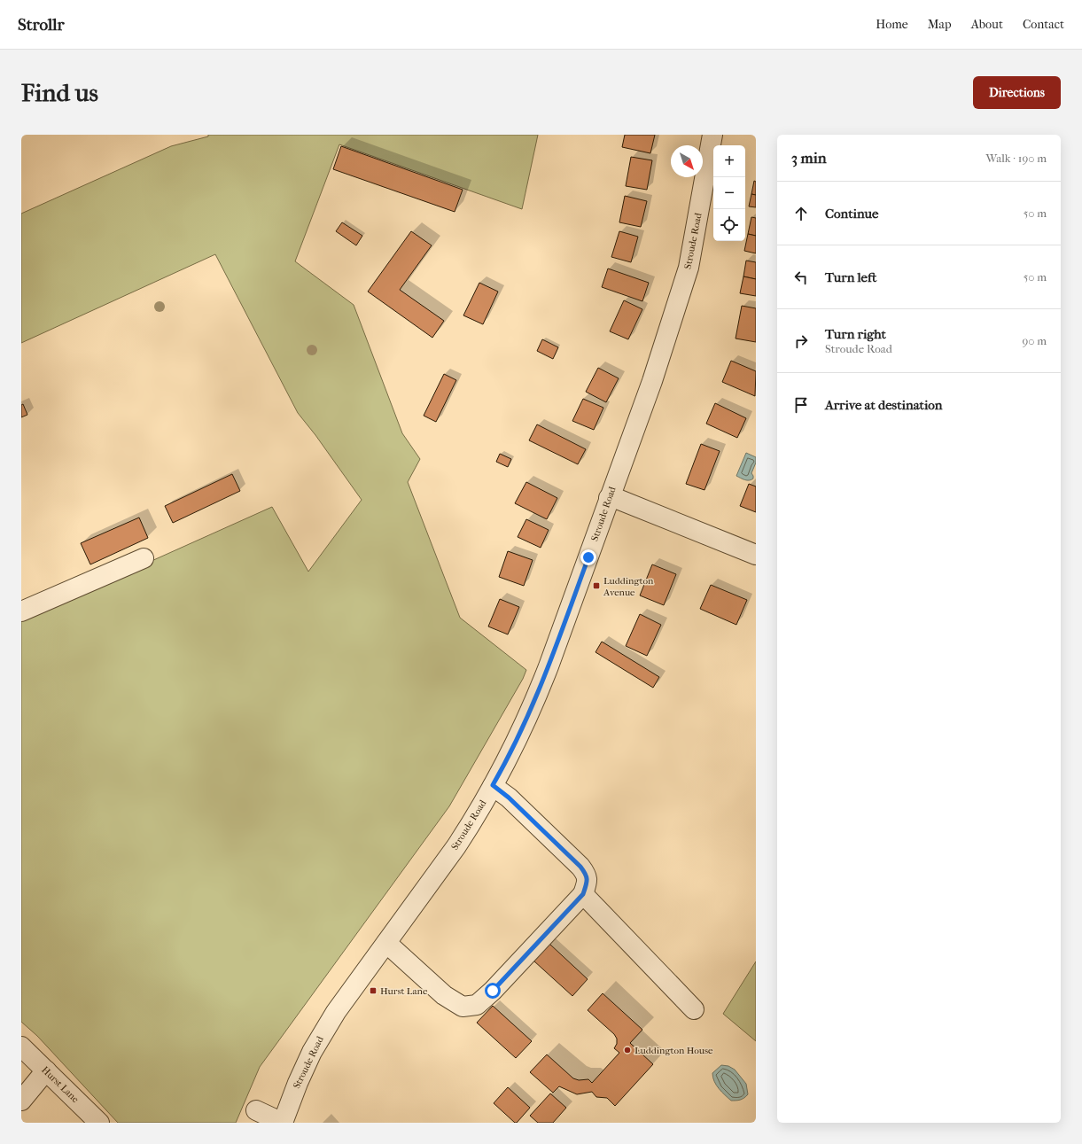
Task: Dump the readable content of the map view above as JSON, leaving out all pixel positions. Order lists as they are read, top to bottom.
{
  "streets": {
    "street": ["Stroude Road", "Hurst Lane"]
  },
  "places": {
    "transit": ["Luddington Avenue", "Hurst Lane"],
    "other": ["Luddington House"]
  },
  "north": "bottom right",
  "page": {
    "header": "Strollr",
    "nav": [
      "Home",
      "Map",
      "About",
      "Contact"
    ],
    "buttons": "Directions",
    "title": "Find us",
    "heading": ["3 min", "Walk · 190 m"],
    "map_buttons": ["+", "−"],
    "list": [
      ["Continue", "50 m"],
      ["Turn left", "50 m"],
      ["Turn right", "Stroude Road", "90 m"],
      "Arrive at destination"
    ]
  }
}
